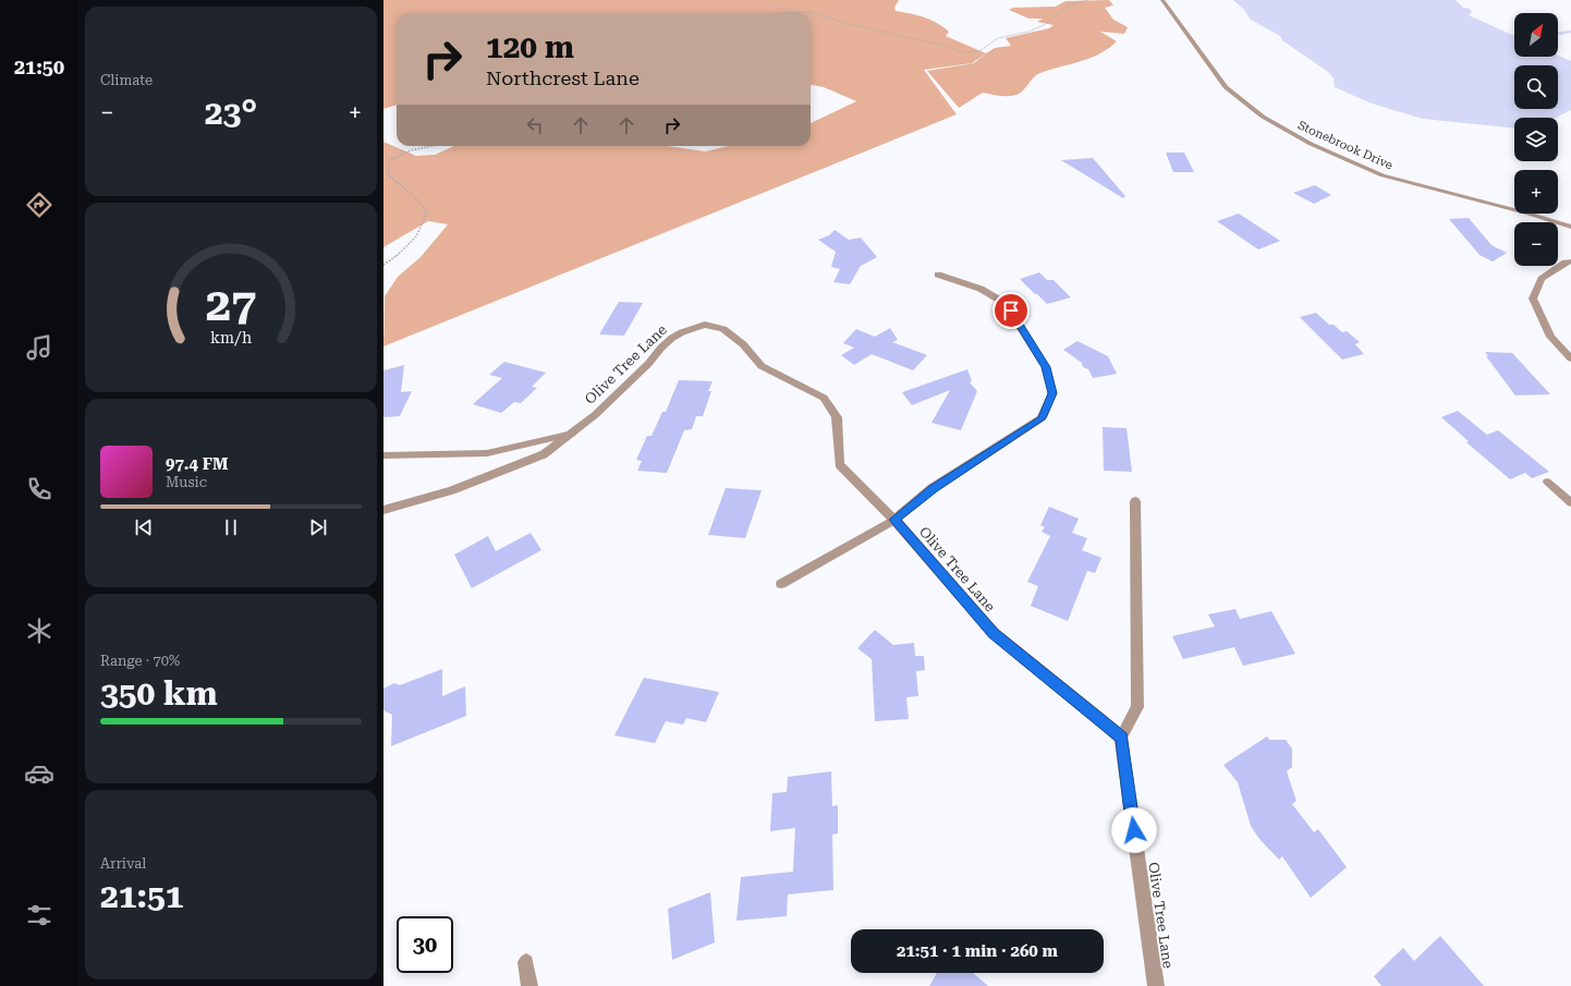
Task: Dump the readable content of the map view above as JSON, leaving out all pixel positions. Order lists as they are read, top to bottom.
{
  "streets": {
    "street": ["Stonebrook Drive", "Olive Tree Lane"]
  },
  "north": "top right",
  "page": {
    "tabs": "21:50",
    "tile": [
      "Climate",
      ["Range · 70%", "350 km"],
      ["Arrival", "21:51"]
    ],
    "map_buttons": ["+", "−"],
    "turn": ["120 m", "Northcrest Lane"],
    "heat": ["−", "23°", "+"],
    "song": ["97.4 FM", "Music"],
    "limit": "30",
    "trip": "21:51 · 1 min · 260 m",
    "gauge": ["27", "km/h"]
  }
}
